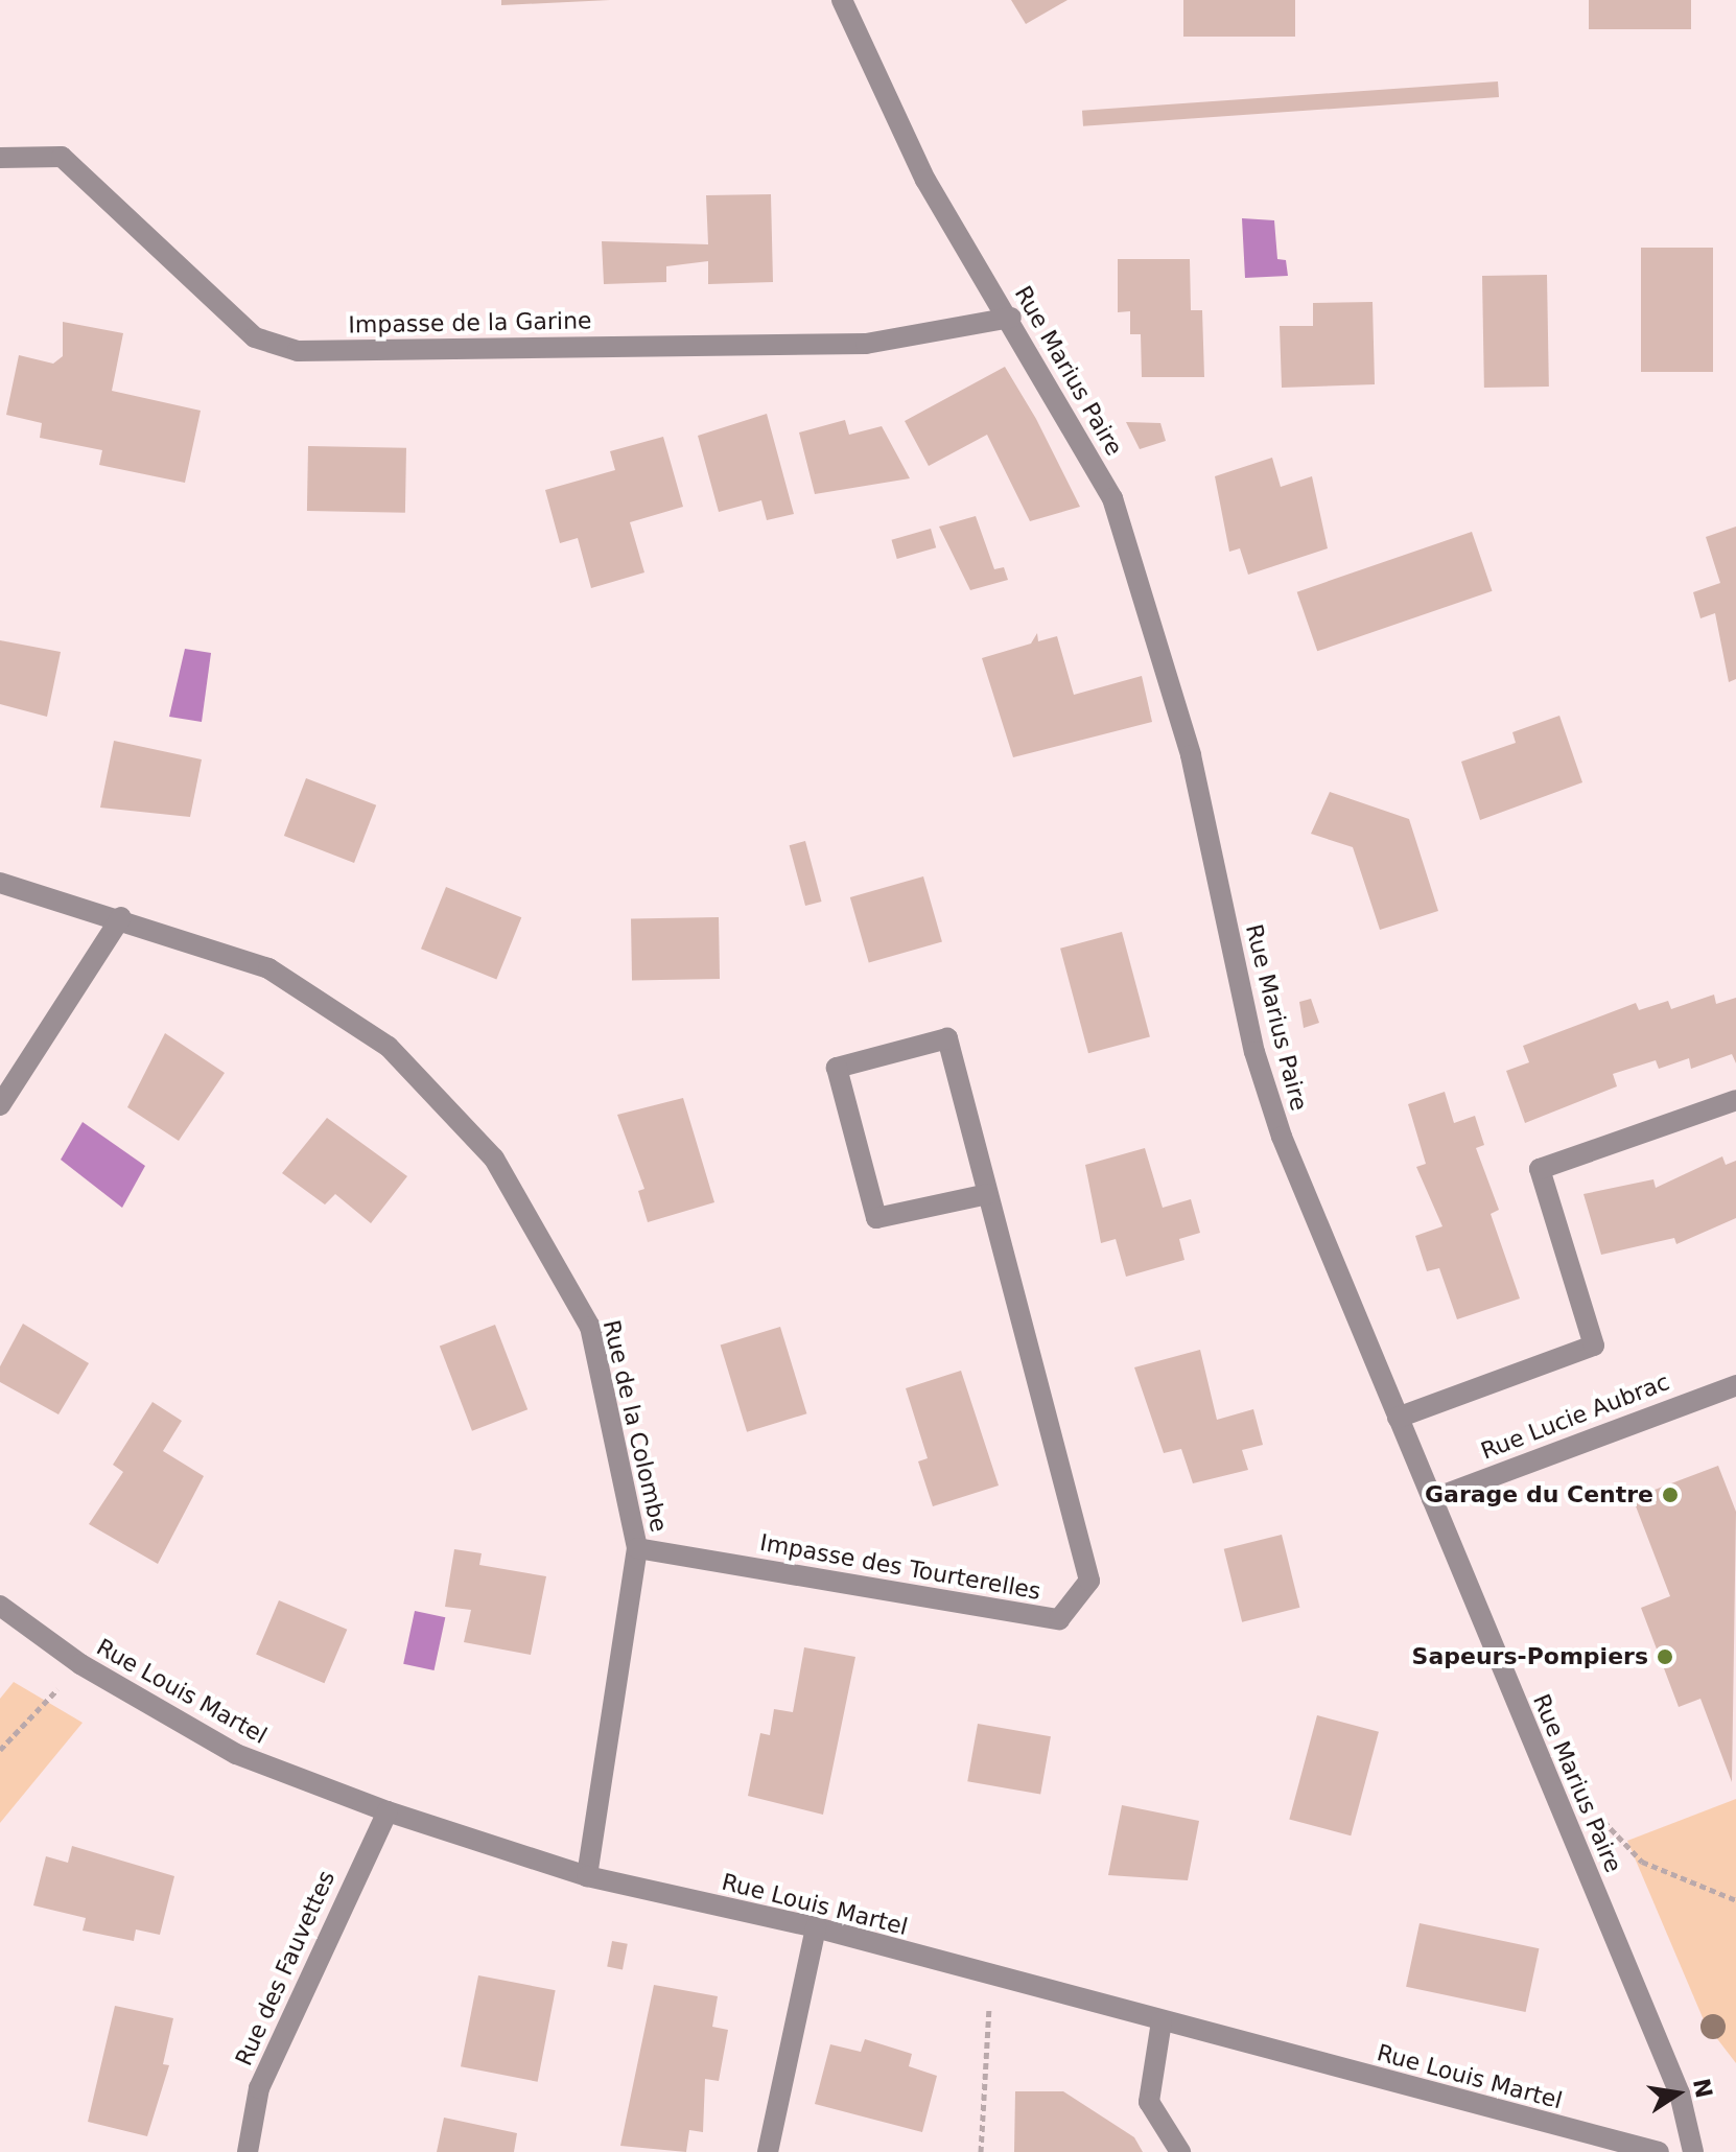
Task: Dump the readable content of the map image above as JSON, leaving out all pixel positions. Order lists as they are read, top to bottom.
{
  "streets": {
    "street": [
      "Impasse de la Garine",
      "Rue Marius Paire",
      "Rue Lucie Aubrac",
      "Rue de la Colombe",
      "Impasse des Tourterelles",
      "Rue Louis Martel",
      "Rue des Fauvettes"
    ]
  },
  "crossings": [
    ["Impasse de la Garine", "Rue Marius Paire"],
    ["Rue Marius Paire", "Rue Lucie Aubrac"],
    ["Rue de la Colombe", "Impasse des Tourterelles"],
    ["Rue de la Colombe", "Rue Louis Martel"],
    ["Rue Louis Martel", "Rue des Fauvettes"]
  ],
  "places": ["Garage du Centre", "Sapeurs-Pompiers"],
  "north": "right"
}
